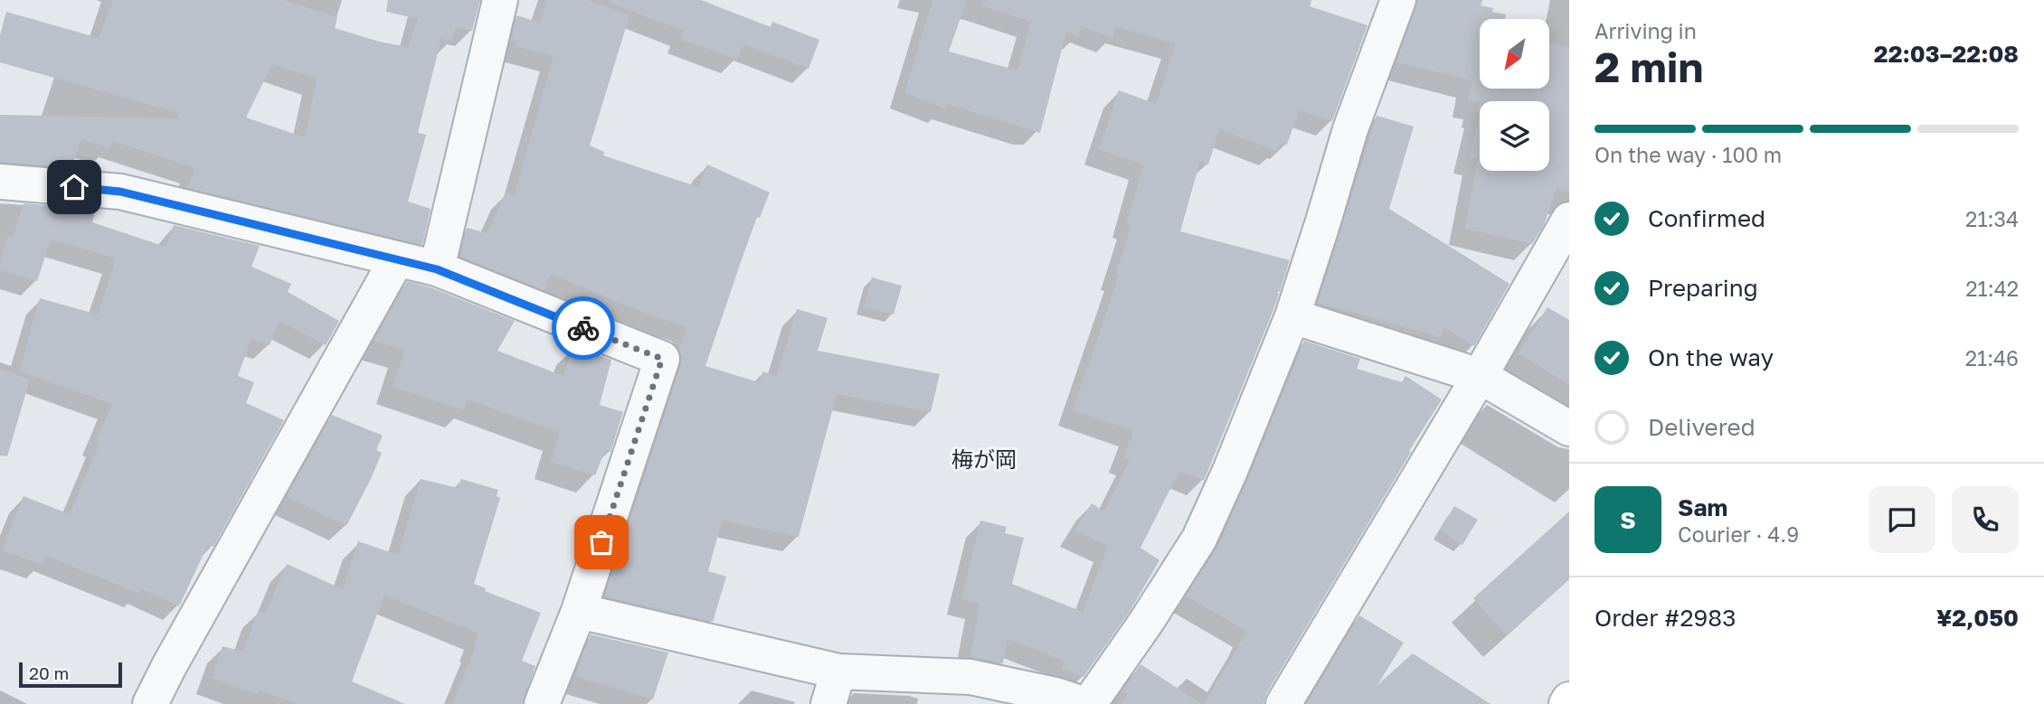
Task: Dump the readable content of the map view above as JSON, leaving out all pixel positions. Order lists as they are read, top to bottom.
{
  "districts": ["梅が岡"],
  "scale_bar": "20 m",
  "north": "bottom left",
  "page": {
    "heading": ["2 min", "Arriving in", "22:03–22:08"],
    "panel": [
      "Sam",
      "Courier · 4.9",
      "Order #2983",
      "¥2,050"
    ],
    "bar": "On the way · 100 m",
    "list": [
      ["Confirmed", "21:34"],
      ["Preparing", "21:42"],
      ["On the way", "21:46"],
      "Delivered"
    ],
    "round": "S",
    "scale": "20 m"
  }
}
